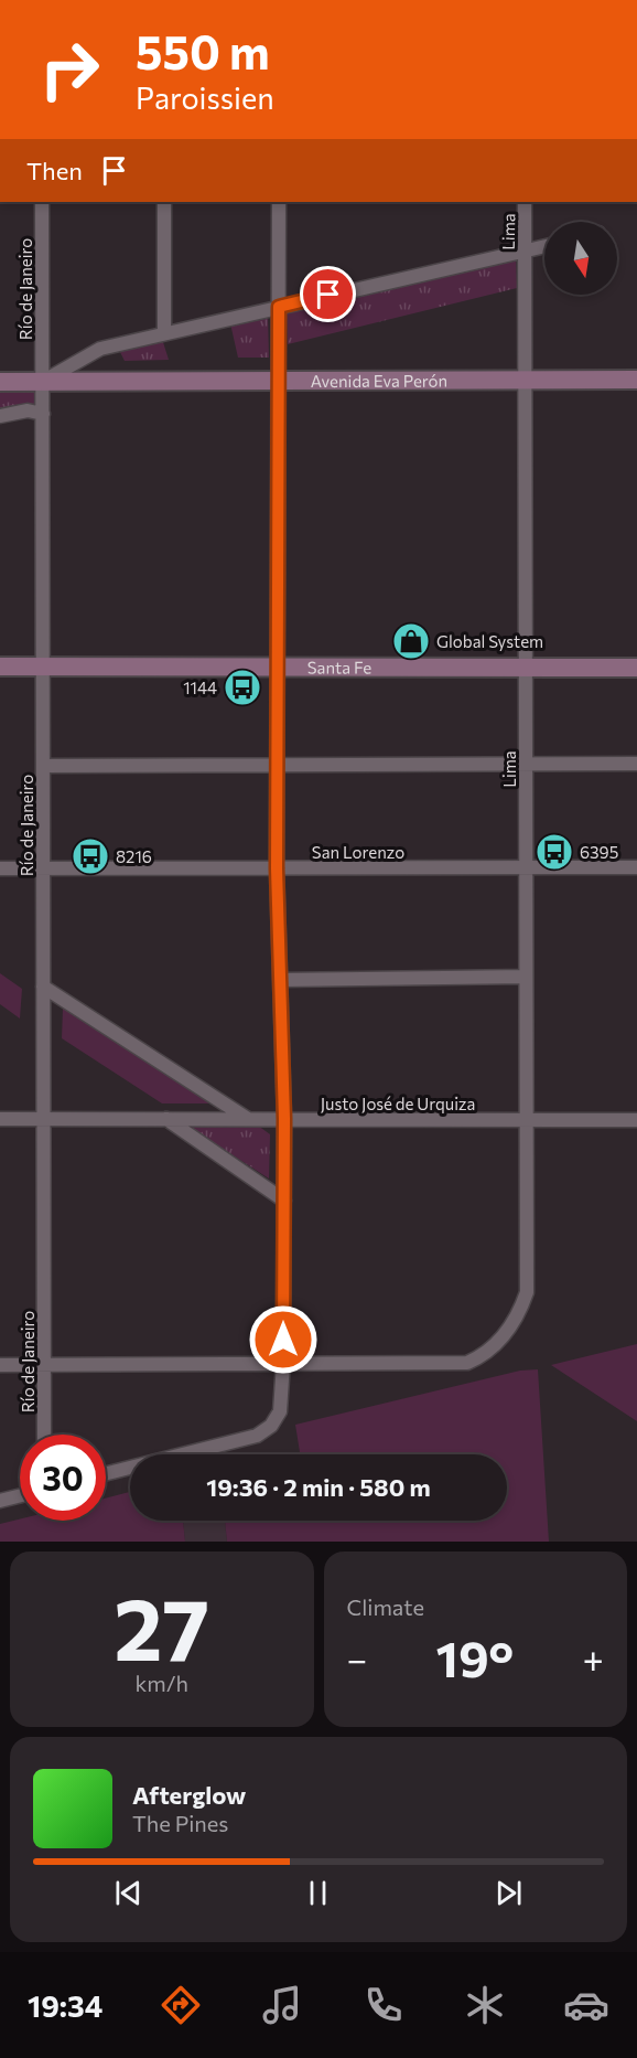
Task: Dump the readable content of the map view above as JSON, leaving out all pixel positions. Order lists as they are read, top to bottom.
{
  "streets": {
    "main road": ["Avenida Eva Perón", "Santa Fe"],
    "street": [
      "Lima",
      "Río de Janeiro",
      "San Lorenzo",
      "Justo José de Urquiza"
    ]
  },
  "crossings": [
    ["Lima", "Río de Janeiro"],
    ["Lima", "Avenida Eva Perón"],
    ["Lima", "Santa Fe"],
    ["Lima", "San Lorenzo"],
    ["Lima", "Justo José de Urquiza"],
    ["Río de Janeiro", "Avenida Eva Perón"],
    ["Río de Janeiro", "Santa Fe"],
    ["Río de Janeiro", "San Lorenzo"],
    ["Río de Janeiro", "Justo José de Urquiza"]
  ],
  "places": {
    "shop": ["Global System"],
    "bus stop": ["1144", "6395", "8216"]
  },
  "north": "bottom",
  "page": {
    "turn": ["550 m", "Paroissien"],
    "then": "Then",
    "limit": "30",
    "trip": "19:36 · 2 min · 580 m",
    "tile": [
      ["27", "km/h"],
      "Climate"
    ],
    "heat": ["−", "19°", "+"],
    "song": ["Afterglow", "The Pines"],
    "tabs": "19:34"
  }
}
